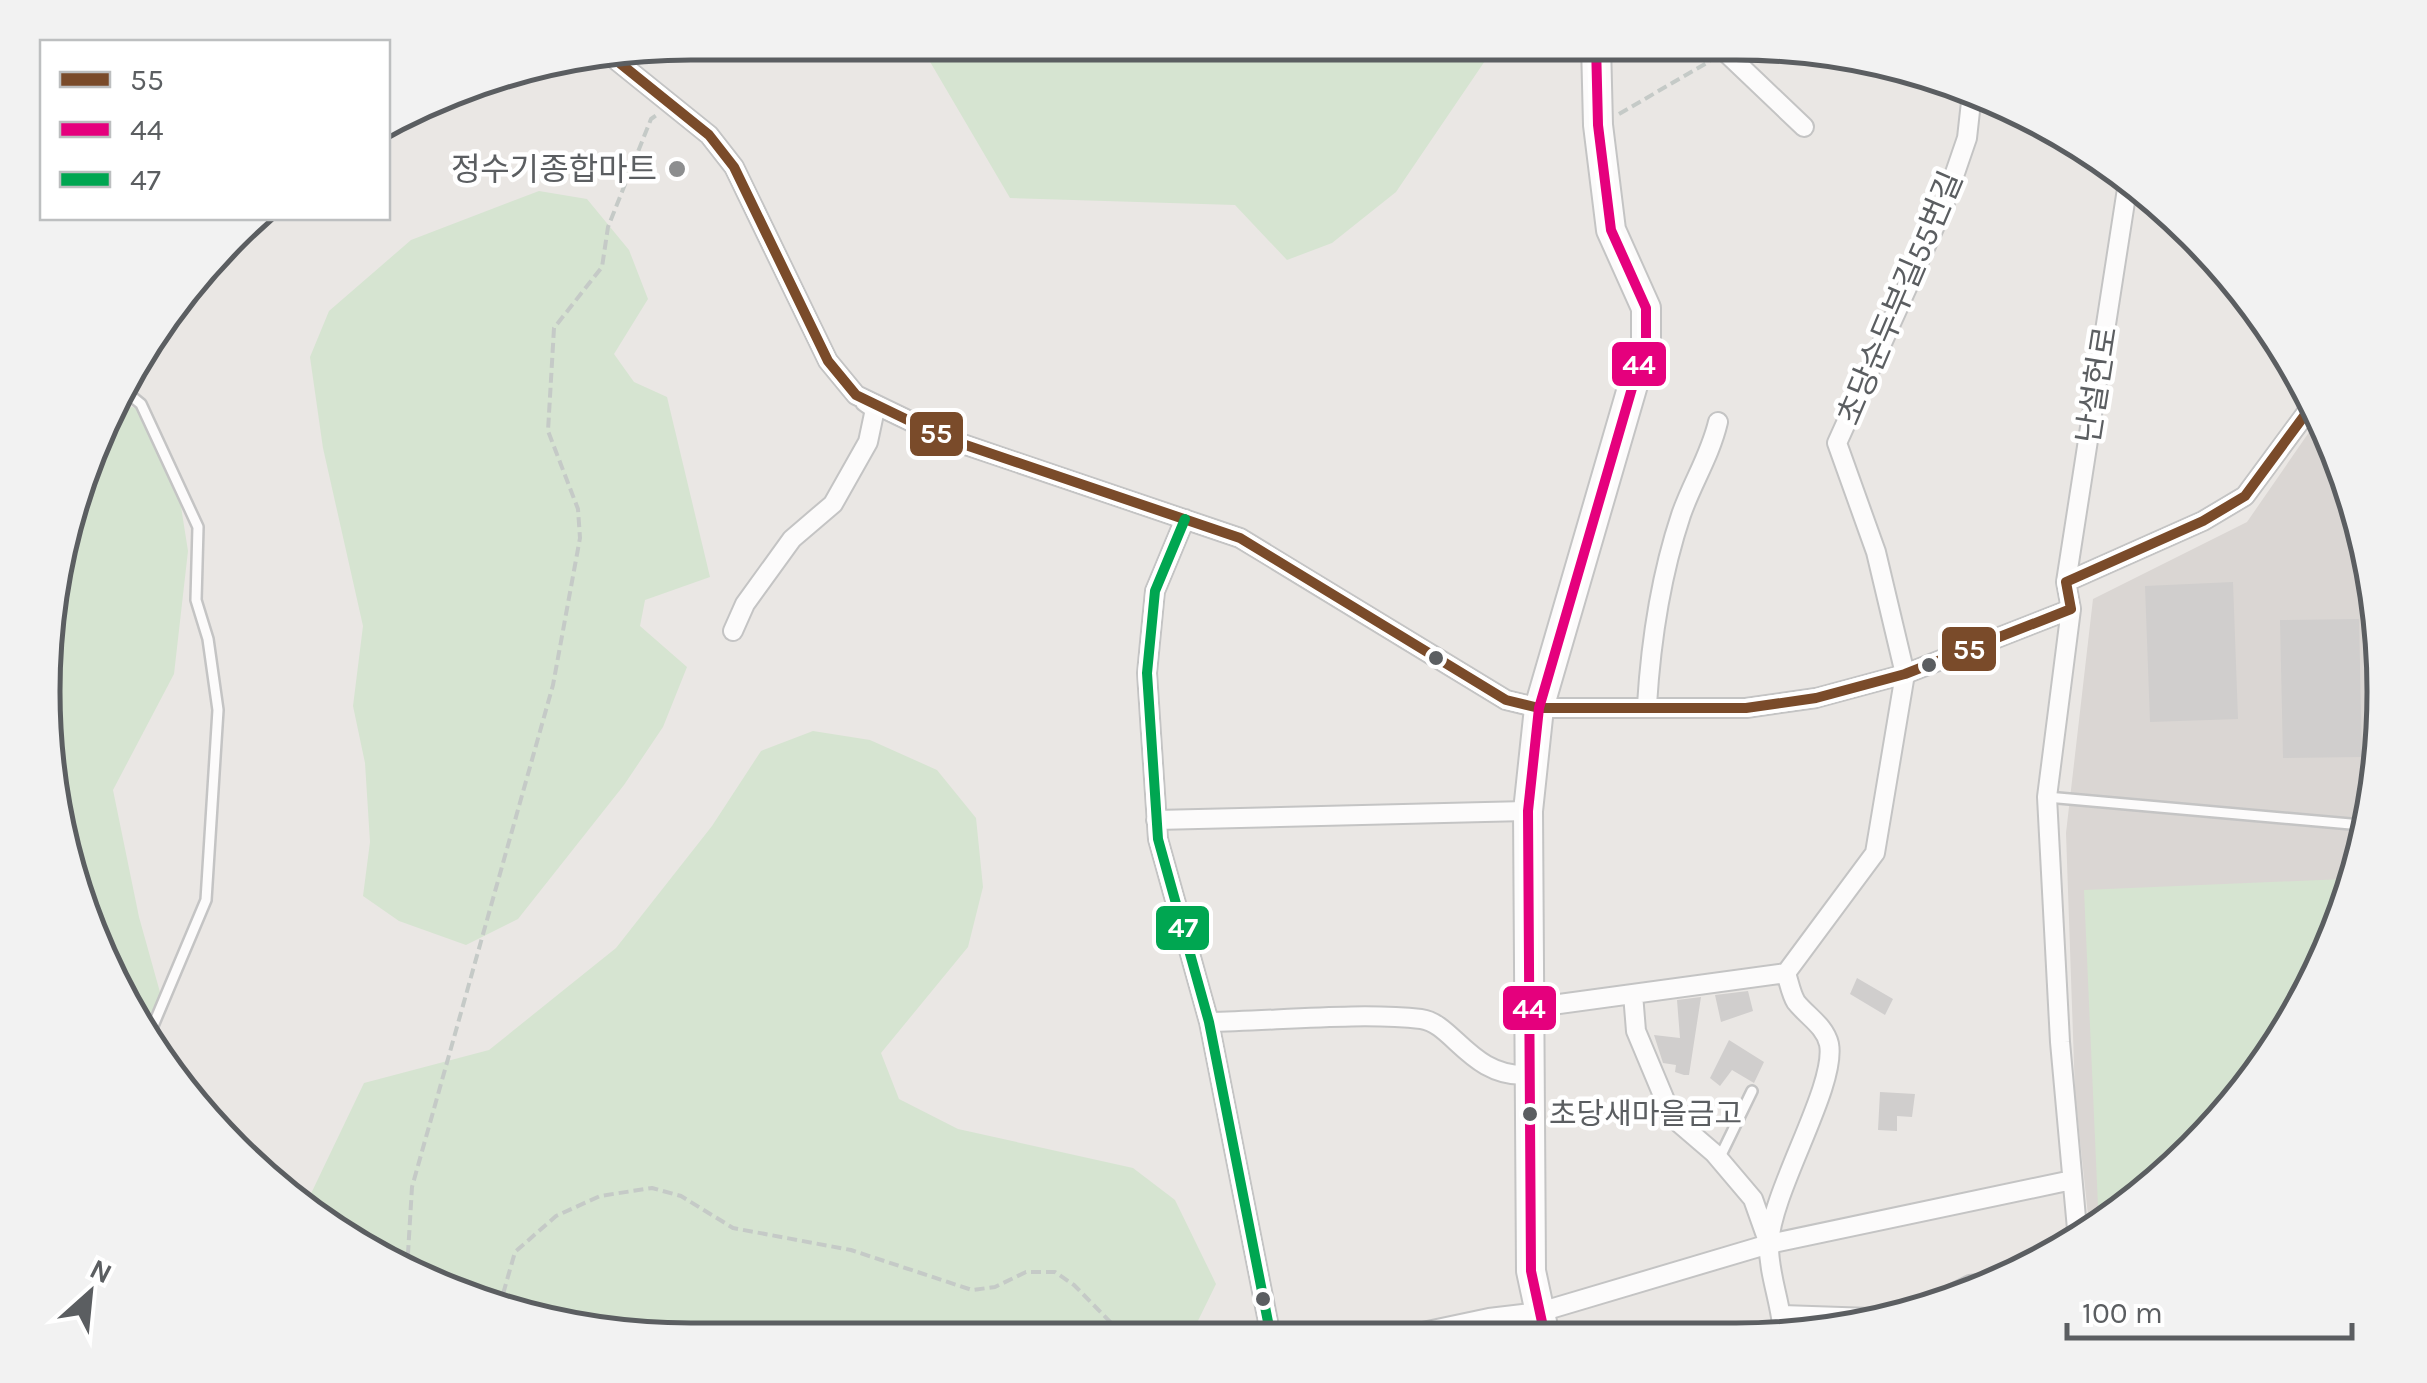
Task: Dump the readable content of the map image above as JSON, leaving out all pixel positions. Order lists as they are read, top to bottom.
{
  "streets": {
    "street": ["초당순두부길55번길", "난설헌로"]
  },
  "places": ["정수기종합마트", "초당새마을금고"],
  "lines": ["transit line 44", "transit line 55", "transit line 47"],
  "legend": ["55", "44", "47"],
  "scale_bar": "100 m",
  "north": "top right"
}
